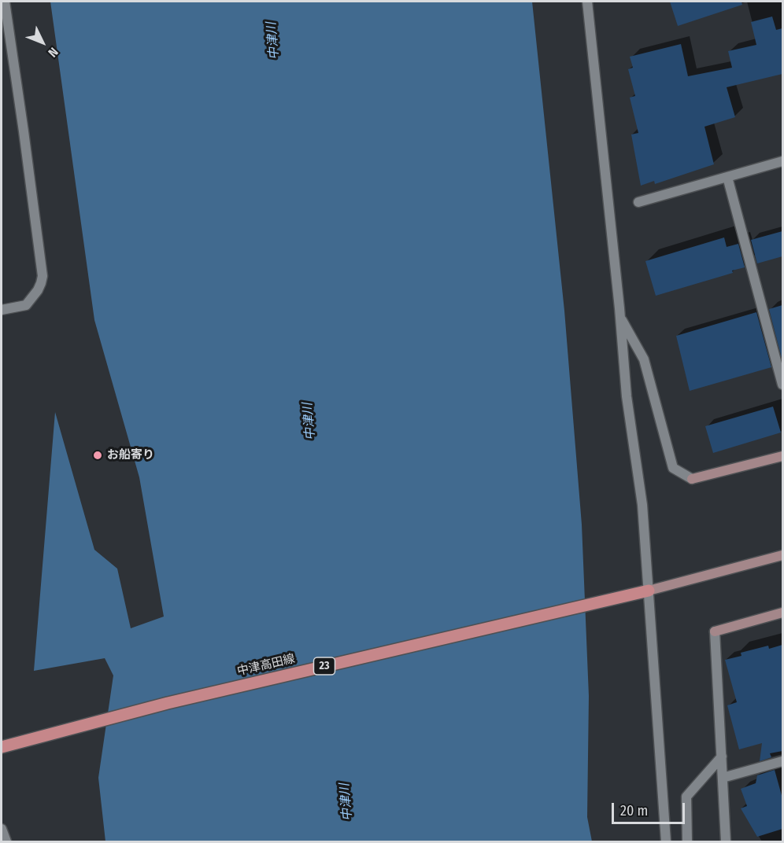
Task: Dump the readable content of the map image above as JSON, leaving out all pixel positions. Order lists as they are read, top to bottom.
{
  "streets": {
    "main road": ["中津高田線", "23"]
  },
  "water": ["中津川"],
  "places": ["お船寄り"],
  "scale_bar": "20 m",
  "north": "bottom right"
}
